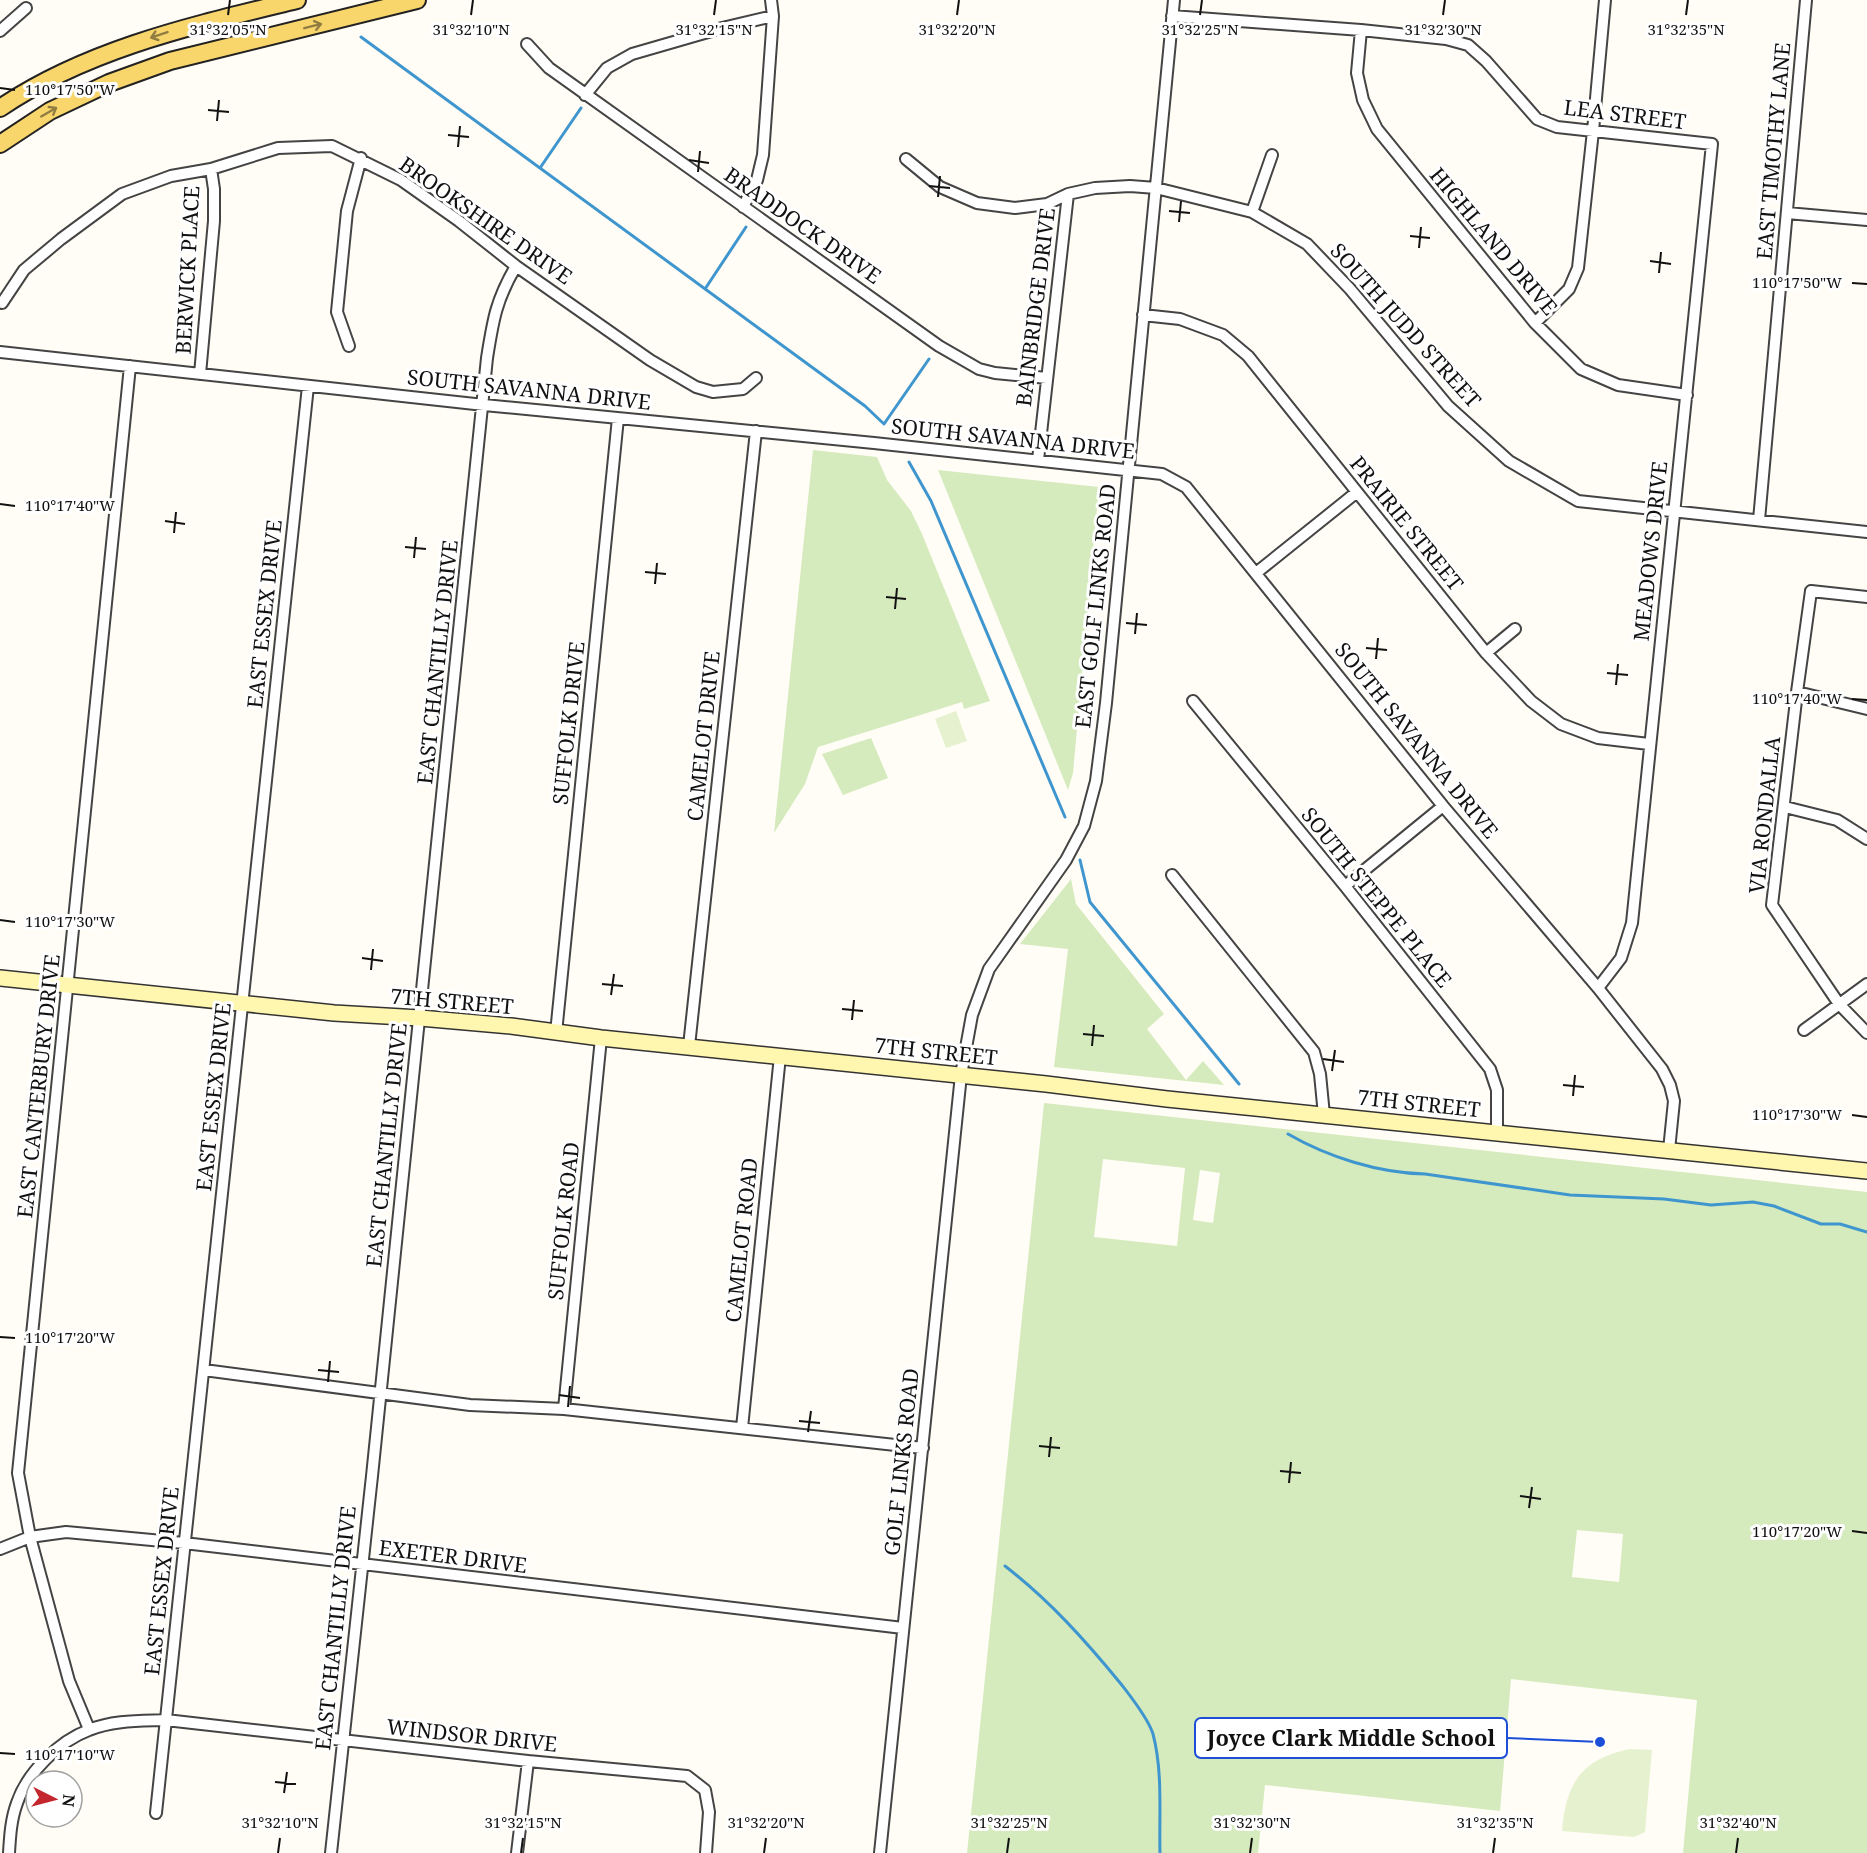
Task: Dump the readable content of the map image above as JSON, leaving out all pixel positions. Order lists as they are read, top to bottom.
{
  "streets": {
    "main road": ["7TH STREET"],
    "street": [
      "LEA STREET",
      "EAST TIMOTHY LANE",
      "BROOKSHIRE DRIVE",
      "BRADDOCK DRIVE",
      "HIGHLAND DRIVE",
      "BERWICK PLACE",
      "BAINBRIDGE DRIVE",
      "SOUTH JUDD STREET",
      "SOUTH SAVANNA DRIVE",
      "PRAIRIE STREET",
      "MEADOWS DRIVE",
      "EAST GOLF LINKS ROAD",
      "EAST ESSEX DRIVE",
      "EAST CHANTILLY DRIVE",
      "SUFFOLK DRIVE",
      "CAMELOT DRIVE",
      "VIA RONDALLA",
      "SOUTH STEPPE PLACE",
      "EAST CANTERBURY DRIVE",
      "SUFFOLK ROAD",
      "CAMELOT ROAD",
      "GOLF LINKS ROAD",
      "EXETER DRIVE",
      "WINDSOR DRIVE"
    ]
  },
  "crossings": [
    ["LEA STREET", "HIGHLAND DRIVE"],
    ["LEA STREET", "MEADOWS DRIVE"],
    ["LEA STREET", "EAST GOLF LINKS ROAD"],
    ["EAST TIMOTHY LANE", "SOUTH JUDD STREET"],
    ["BROOKSHIRE DRIVE", "BERWICK PLACE"],
    ["BROOKSHIRE DRIVE", "EAST CHANTILLY DRIVE"],
    ["BRADDOCK DRIVE", "BAINBRIDGE DRIVE"],
    ["HIGHLAND DRIVE", "MEADOWS DRIVE"],
    ["BERWICK PLACE", "SOUTH SAVANNA DRIVE"],
    ["BAINBRIDGE DRIVE", "SOUTH JUDD STREET"],
    ["BAINBRIDGE DRIVE", "SOUTH SAVANNA DRIVE"],
    ["SOUTH JUDD STREET", "MEADOWS DRIVE"],
    ["SOUTH JUDD STREET", "EAST GOLF LINKS ROAD"],
    ["SOUTH SAVANNA DRIVE", "MEADOWS DRIVE"],
    ["SOUTH SAVANNA DRIVE", "EAST GOLF LINKS ROAD"],
    ["SOUTH SAVANNA DRIVE", "EAST ESSEX DRIVE"],
    ["SOUTH SAVANNA DRIVE", "EAST CHANTILLY DRIVE"],
    ["SOUTH SAVANNA DRIVE", "SUFFOLK DRIVE"],
    ["SOUTH SAVANNA DRIVE", "CAMELOT DRIVE"],
    ["SOUTH SAVANNA DRIVE", "7TH STREET"],
    ["SOUTH SAVANNA DRIVE", "EAST CANTERBURY DRIVE"],
    ["PRAIRIE STREET", "MEADOWS DRIVE"],
    ["PRAIRIE STREET", "EAST GOLF LINKS ROAD"],
    ["EAST GOLF LINKS ROAD", "7TH STREET"],
    ["EAST GOLF LINKS ROAD", "GOLF LINKS ROAD"],
    ["EAST ESSEX DRIVE", "7TH STREET"],
    ["EAST ESSEX DRIVE", "EXETER DRIVE"],
    ["EAST ESSEX DRIVE", "WINDSOR DRIVE"],
    ["EAST CHANTILLY DRIVE", "7TH STREET"],
    ["EAST CHANTILLY DRIVE", "EXETER DRIVE"],
    ["EAST CHANTILLY DRIVE", "WINDSOR DRIVE"],
    ["SUFFOLK DRIVE", "7TH STREET"],
    ["CAMELOT DRIVE", "7TH STREET"],
    ["SOUTH STEPPE PLACE", "7TH STREET"],
    ["7TH STREET", "EAST CANTERBURY DRIVE"],
    ["7TH STREET", "SUFFOLK ROAD"],
    ["7TH STREET", "CAMELOT ROAD"],
    ["7TH STREET", "GOLF LINKS ROAD"],
    ["EAST CANTERBURY DRIVE", "EXETER DRIVE"],
    ["EAST CANTERBURY DRIVE", "WINDSOR DRIVE"],
    ["GOLF LINKS ROAD", "EXETER DRIVE"]
  ],
  "places": ["Joyce Clark Middle School"],
  "north": "right",
  "coordinates": [
    "31°32'05\"N",
    "31°32'10\"N",
    "31°32'15\"N",
    "31°32'20\"N",
    "31°32'25\"N",
    "31°32'30\"N",
    "31°32'35\"N",
    "110°17'50\"W",
    "110°17'40\"W",
    "110°17'30\"W",
    "110°17'20\"W",
    "110°17'10\"W",
    "31°32'40\"N"
  ]
}
